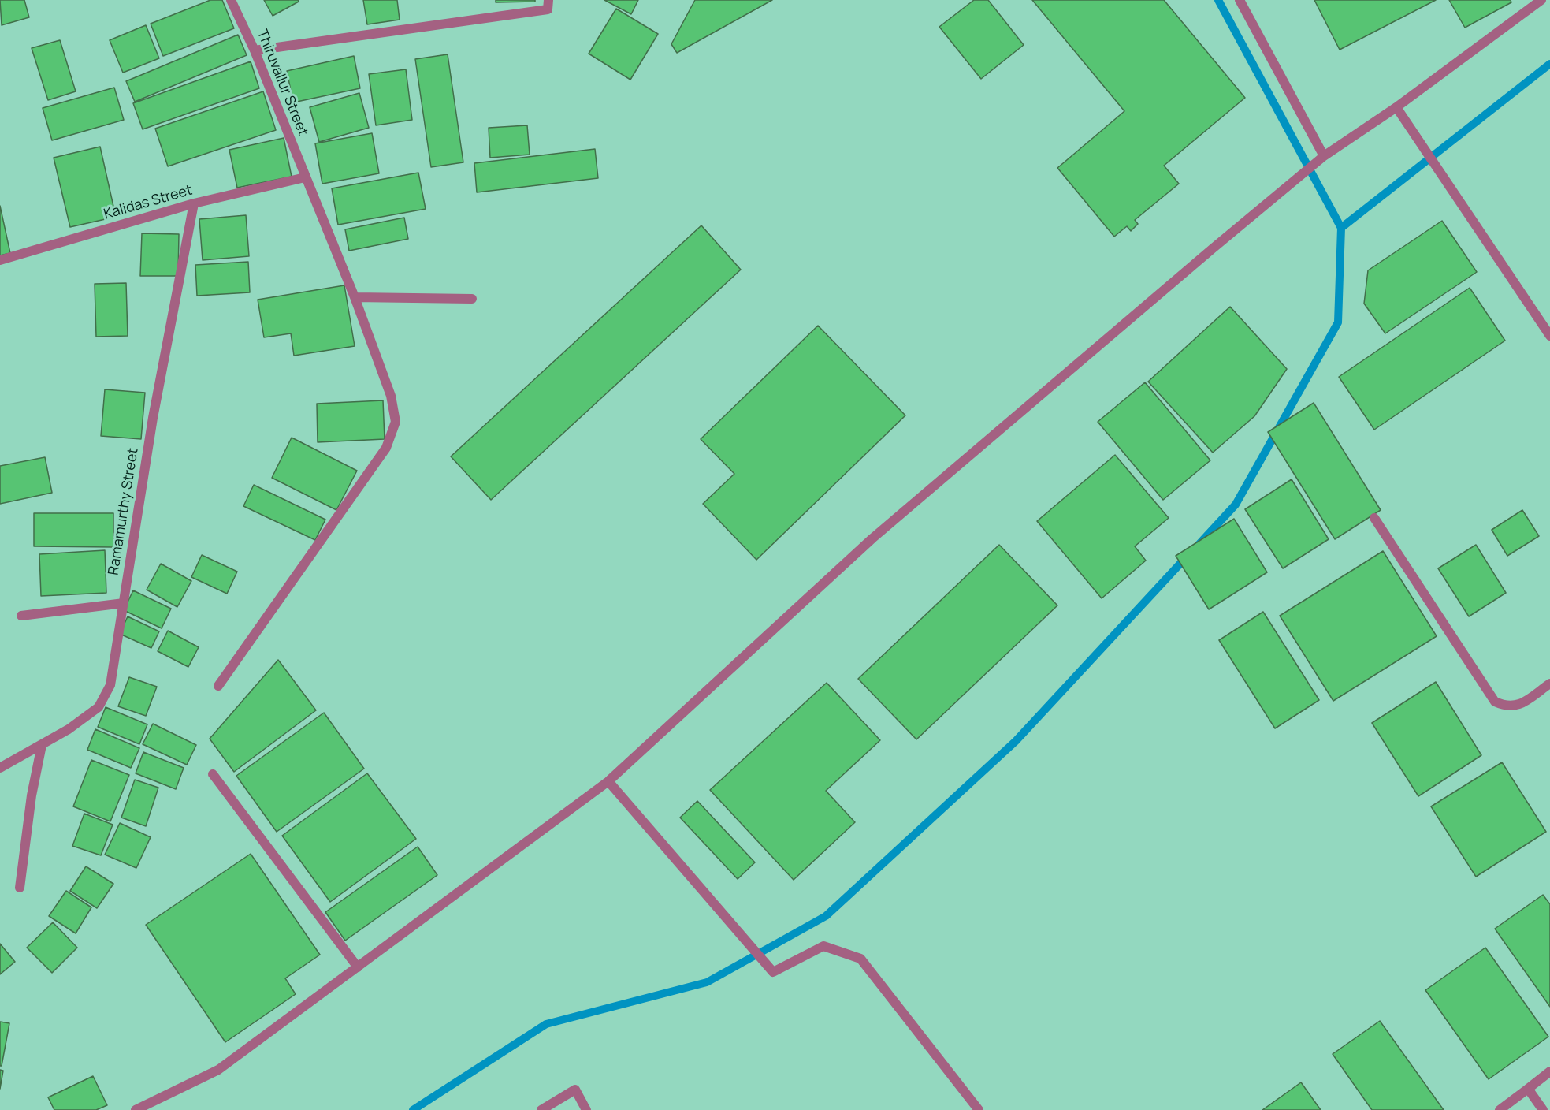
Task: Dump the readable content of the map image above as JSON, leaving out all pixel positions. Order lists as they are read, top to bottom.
{
  "streets": {
    "street": ["Thiruvallur Street", "Kalidas Street", "Ramamurthy Street"]
  },
  "crossings": [
    ["Thiruvallur Street", "Kalidas Street"],
    ["Kalidas Street", "Ramamurthy Street"]
  ]
}
